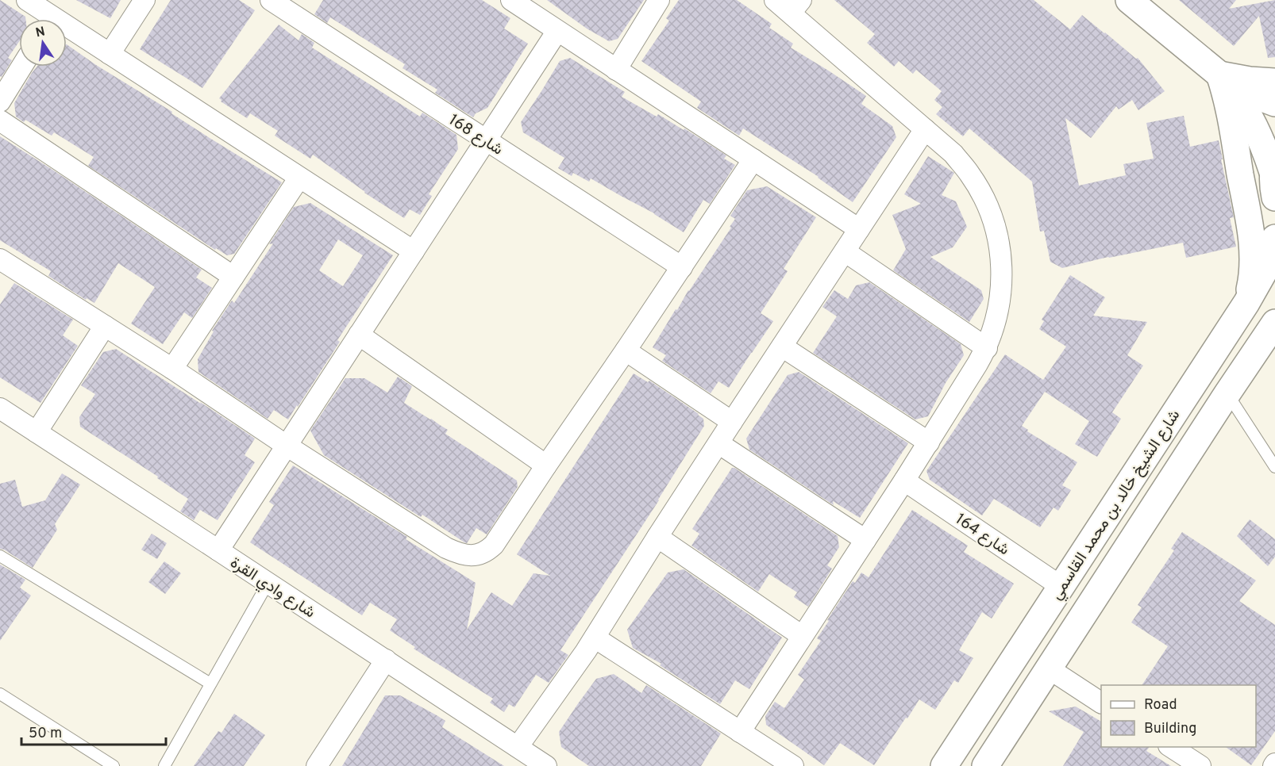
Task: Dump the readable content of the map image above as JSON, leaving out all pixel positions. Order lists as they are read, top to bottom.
{
  "streets": {
    "main road": ["شارع الشيخ خالد بن محمد القاسمي"],
    "street": ["شارع 168", "شارع 164", "شارع وادي القرة"]
  },
  "crossings": [
    ["شارع الشيخ خالد بن محمد القاسمي", "شارع 164"]
  ],
  "legend": ["Road", "Building"],
  "scale_bar": "50 m",
  "north": "top"
}
